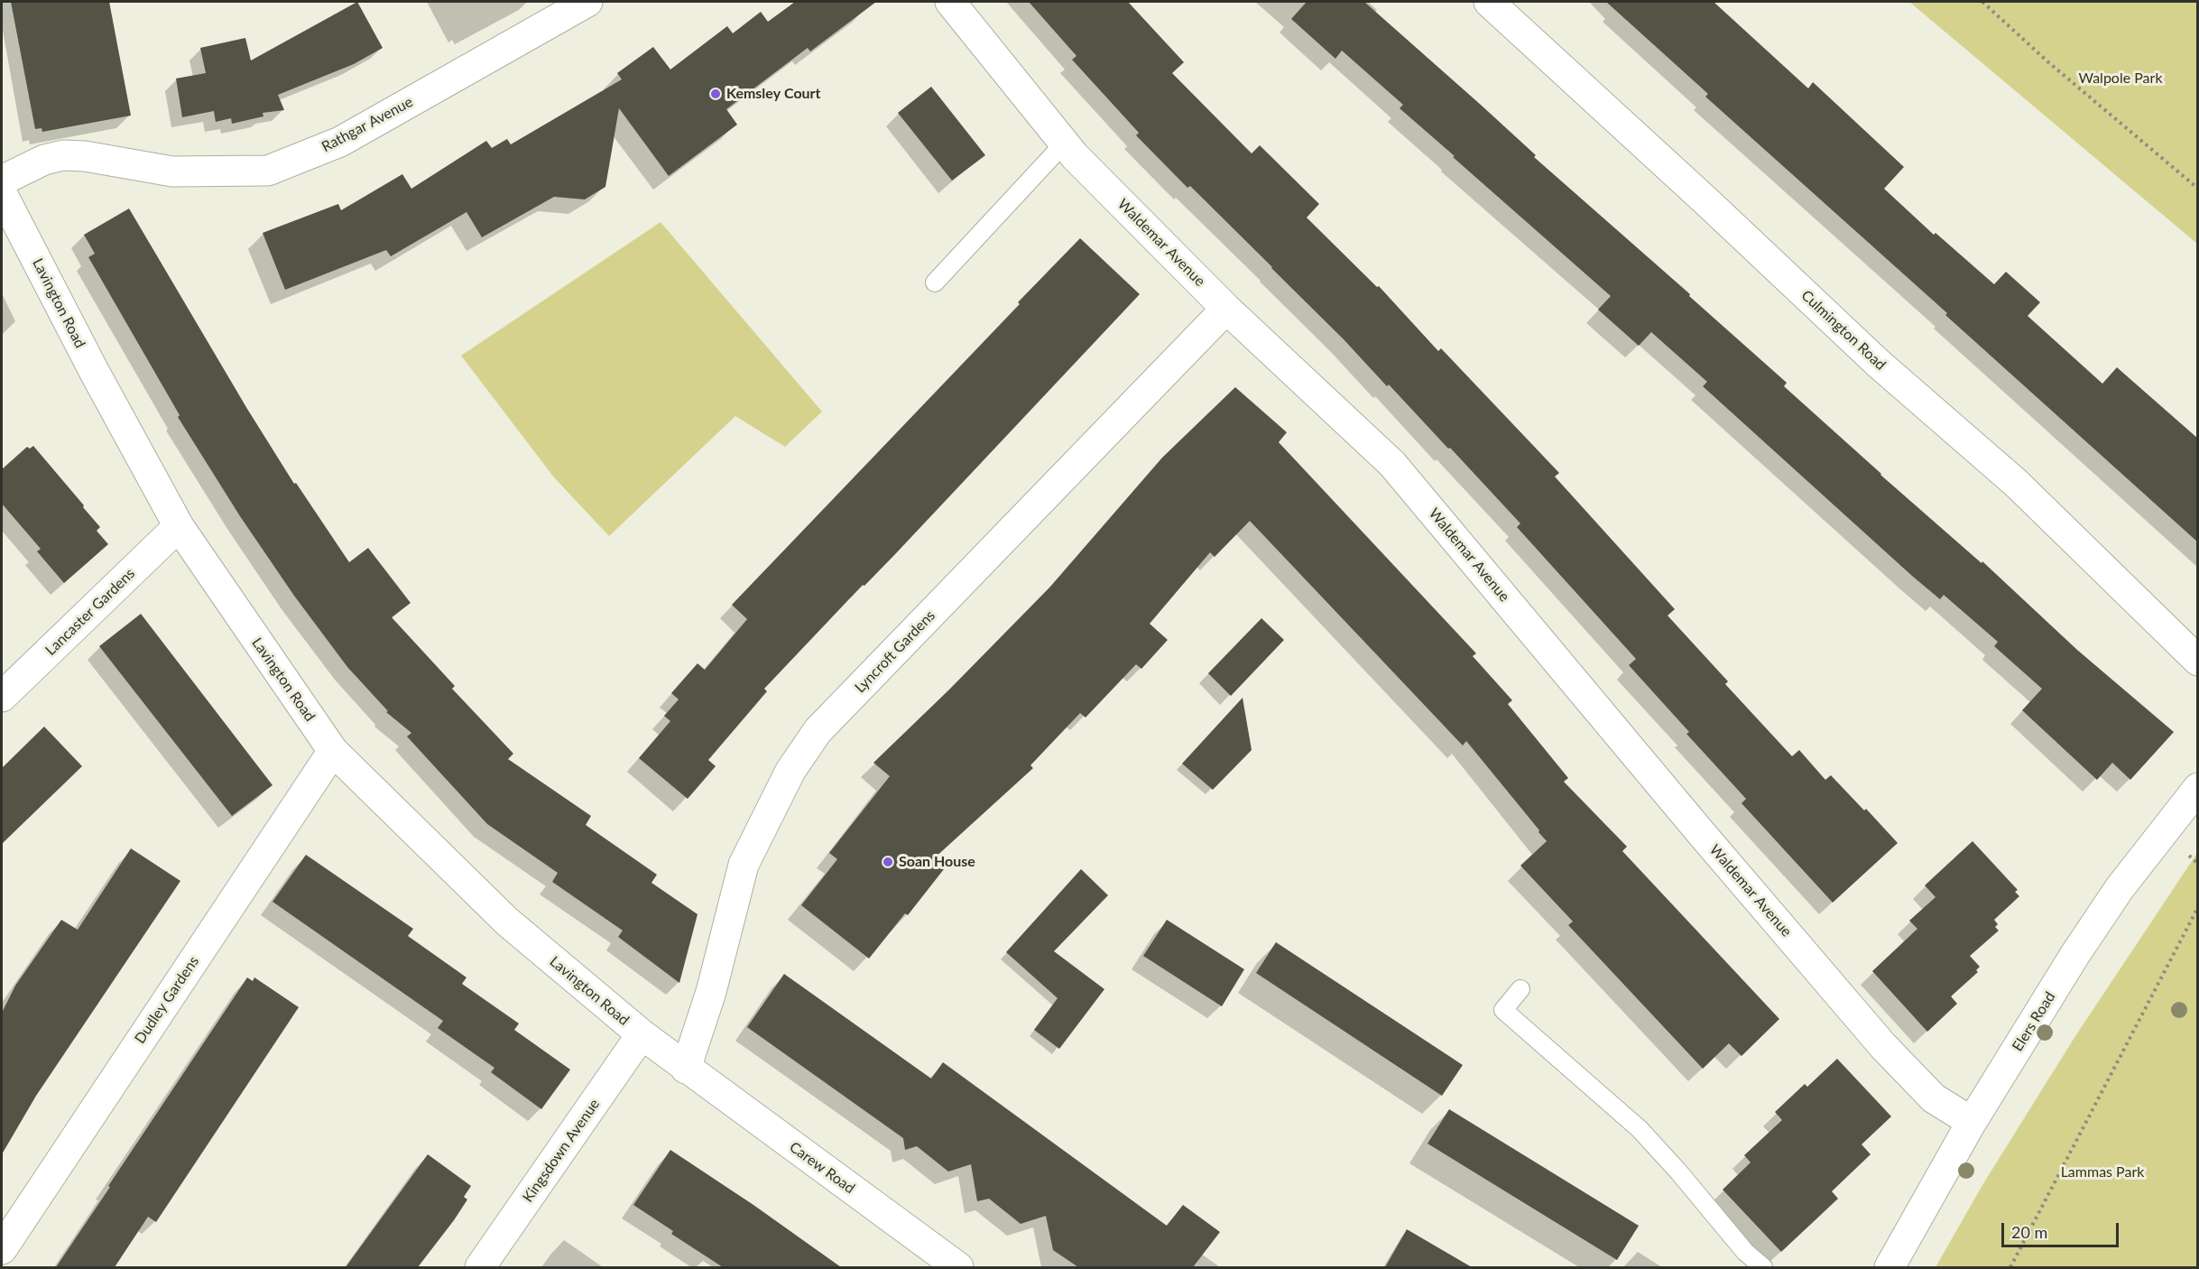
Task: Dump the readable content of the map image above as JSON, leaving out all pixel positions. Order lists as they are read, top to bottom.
{
  "streets": {
    "street": [
      "Rathgar Avenue",
      "Waldemar Avenue",
      "Lavington Road",
      "Culmington Road",
      "Lancaster Gardens",
      "Lyncroft Gardens",
      "Dudley Gardens",
      "Elers Road",
      "Kingsdown Avenue",
      "Carew Road"
    ]
  },
  "crossings": [
    ["Waldemar Avenue", "Lyncroft Gardens"],
    ["Waldemar Avenue", "Elers Road"],
    ["Lavington Road", "Lancaster Gardens"],
    ["Lavington Road", "Lyncroft Gardens"],
    ["Lavington Road", "Dudley Gardens"],
    ["Lavington Road", "Kingsdown Avenue"],
    ["Lavington Road", "Carew Road"],
    ["Lyncroft Gardens", "Carew Road"]
  ],
  "parks": ["Walpole Park", "Lammas Park"],
  "places": ["Kemsley Court", "Soan House"],
  "scale_bar": "20 m"
}
